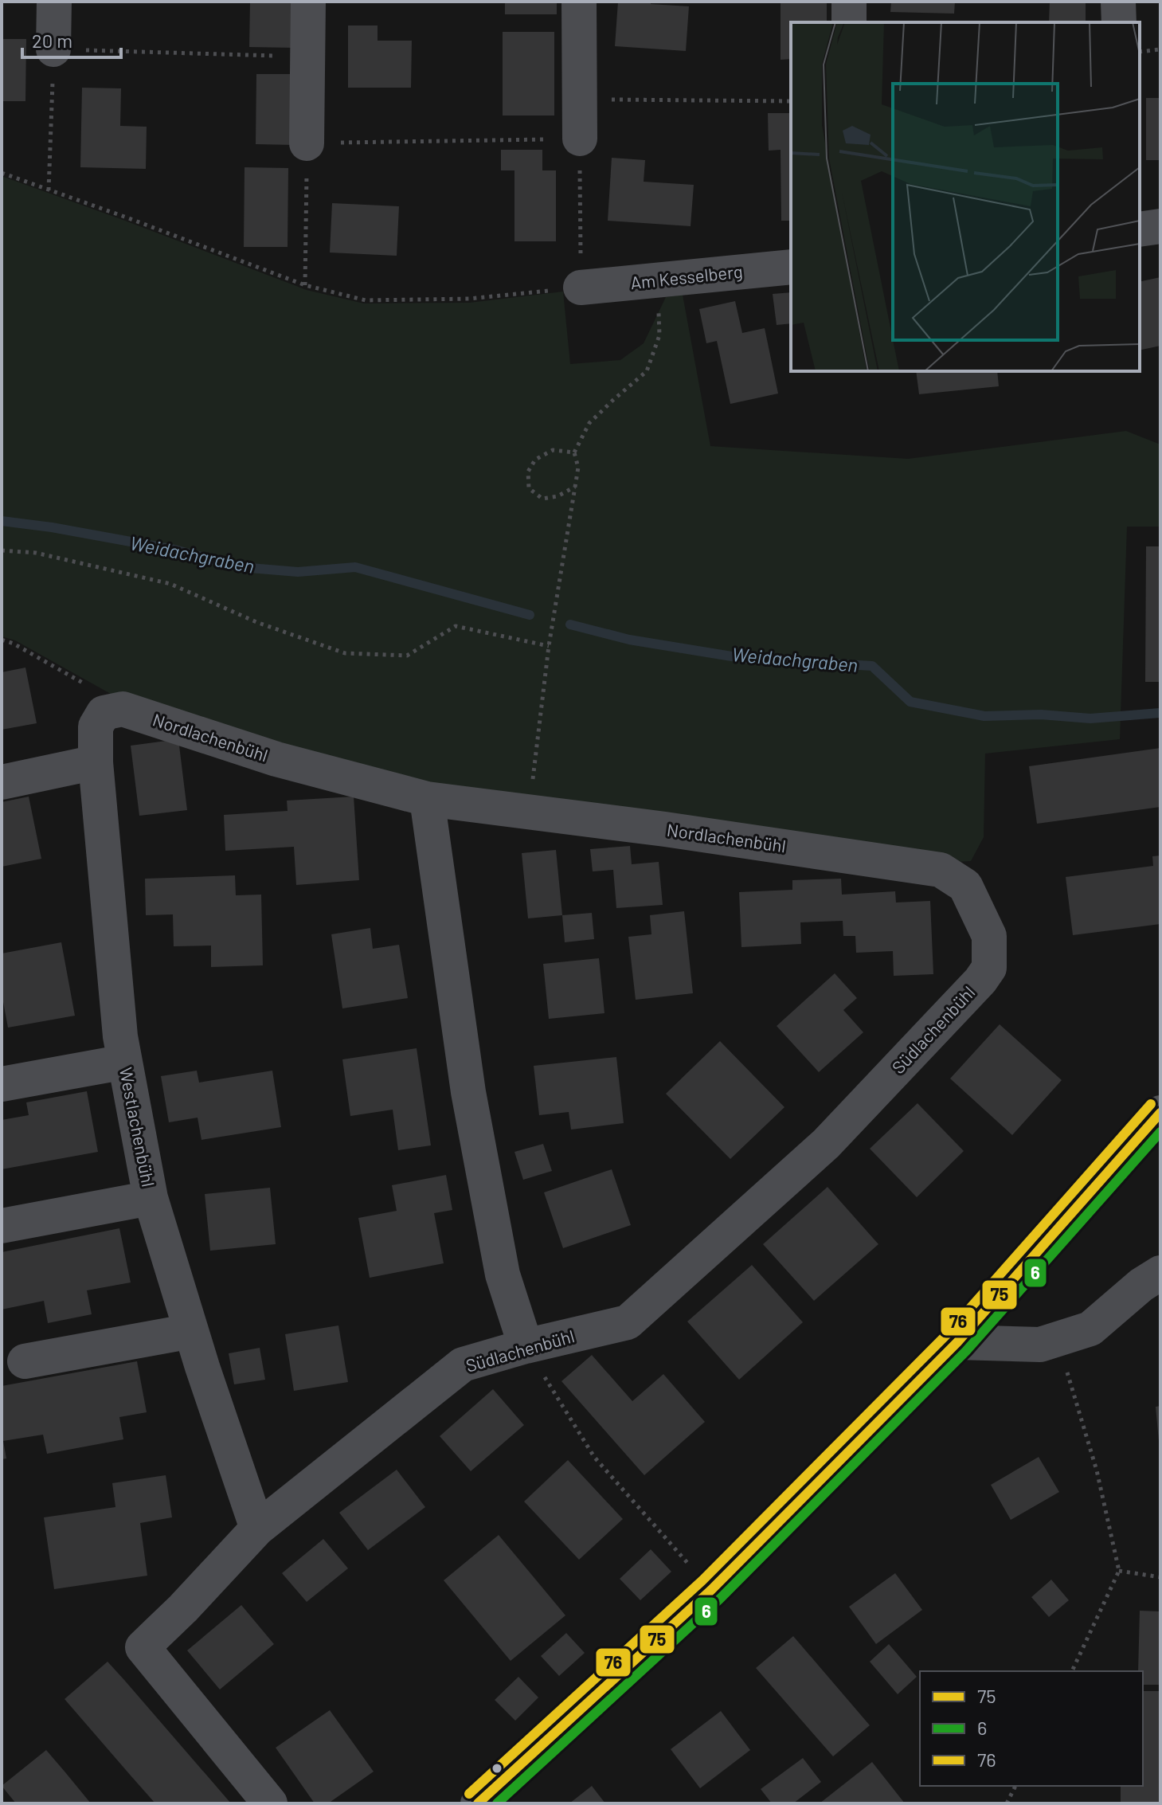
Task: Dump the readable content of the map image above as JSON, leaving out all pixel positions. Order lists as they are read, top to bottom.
{
  "streets": {
    "street": [
      "Am Kesselberg",
      "Nordlachenbühl",
      "Südlachenbühl",
      "Westlachenbühl"
    ]
  },
  "crossings": [
    ["Nordlachenbühl", "Südlachenbühl"],
    ["Nordlachenbühl", "Westlachenbühl"],
    ["Südlachenbühl", "Westlachenbühl"]
  ],
  "water": ["Weidachgraben"],
  "lines": ["transit line 76", "transit line 75", "transit line 6"],
  "legend": ["75", "6", "76"],
  "scale_bar": "20 m"
}
